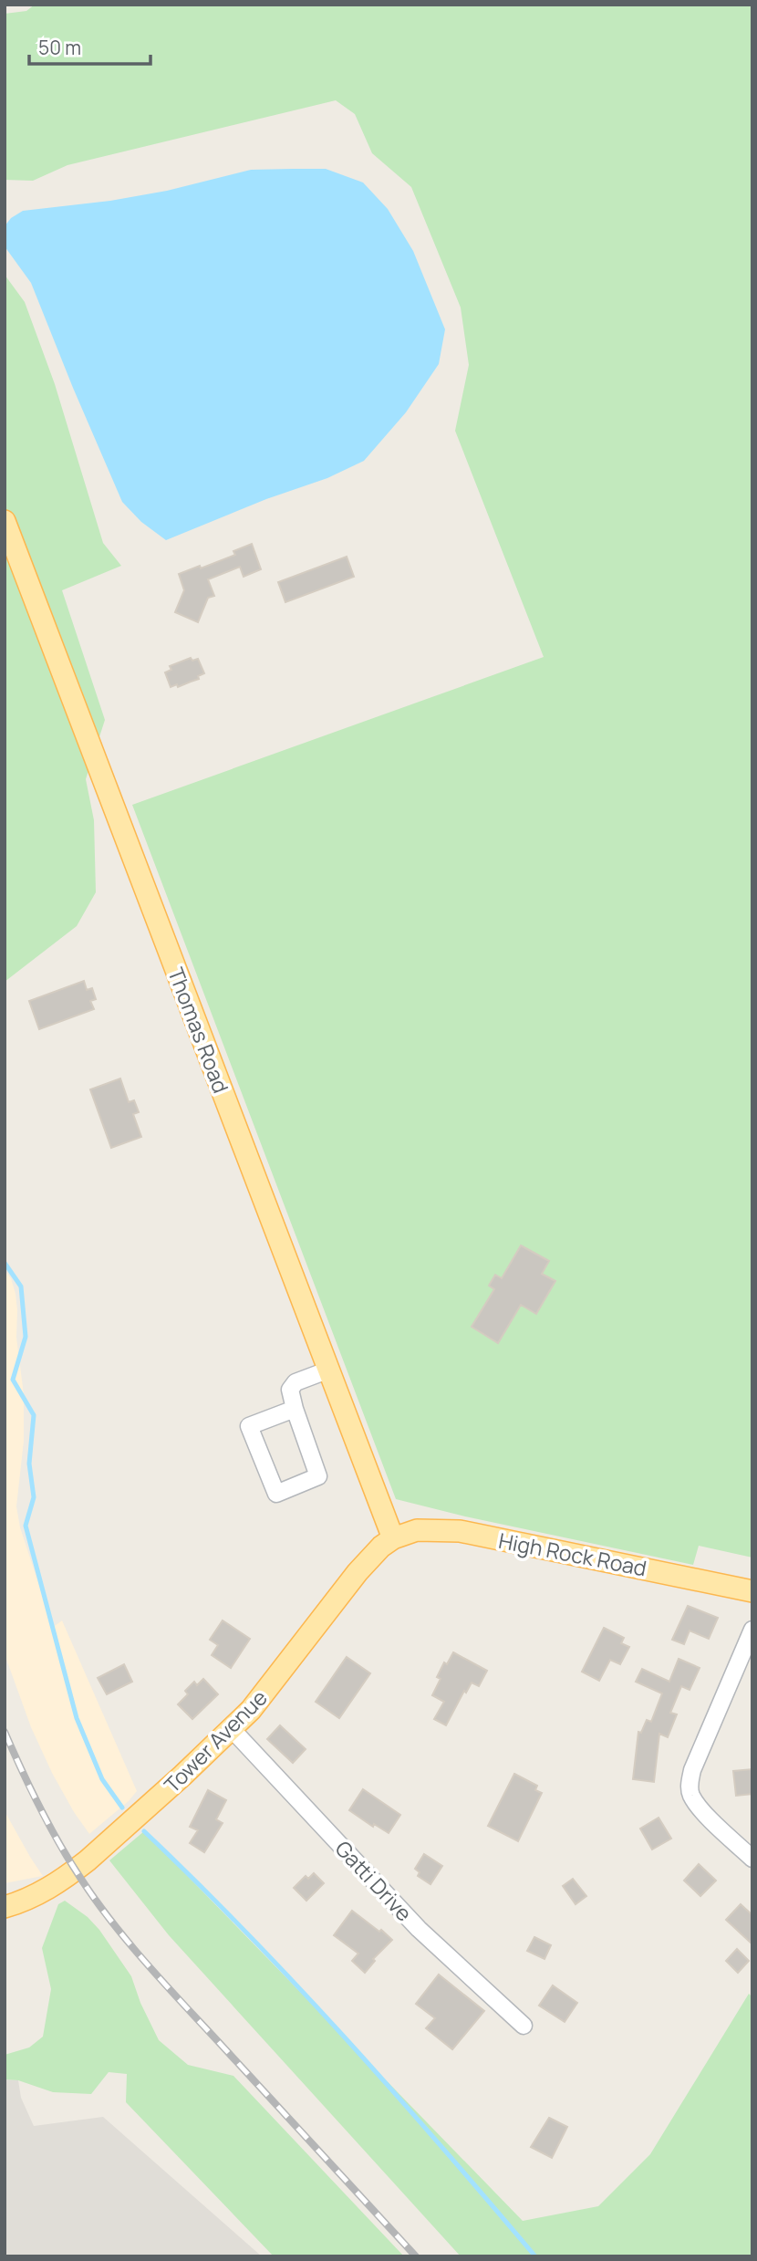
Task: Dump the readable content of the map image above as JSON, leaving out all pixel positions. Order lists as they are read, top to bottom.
{
  "streets": {
    "main road": ["Thomas Road", "High Rock Road", "Tower Avenue"],
    "street": ["Gatti Drive"]
  },
  "crossings": [
    ["Thomas Road", "High Rock Road"],
    ["Thomas Road", "Tower Avenue"],
    ["High Rock Road", "Tower Avenue"],
    ["Tower Avenue", "Gatti Drive"]
  ],
  "scale_bar": "50 m"
}
